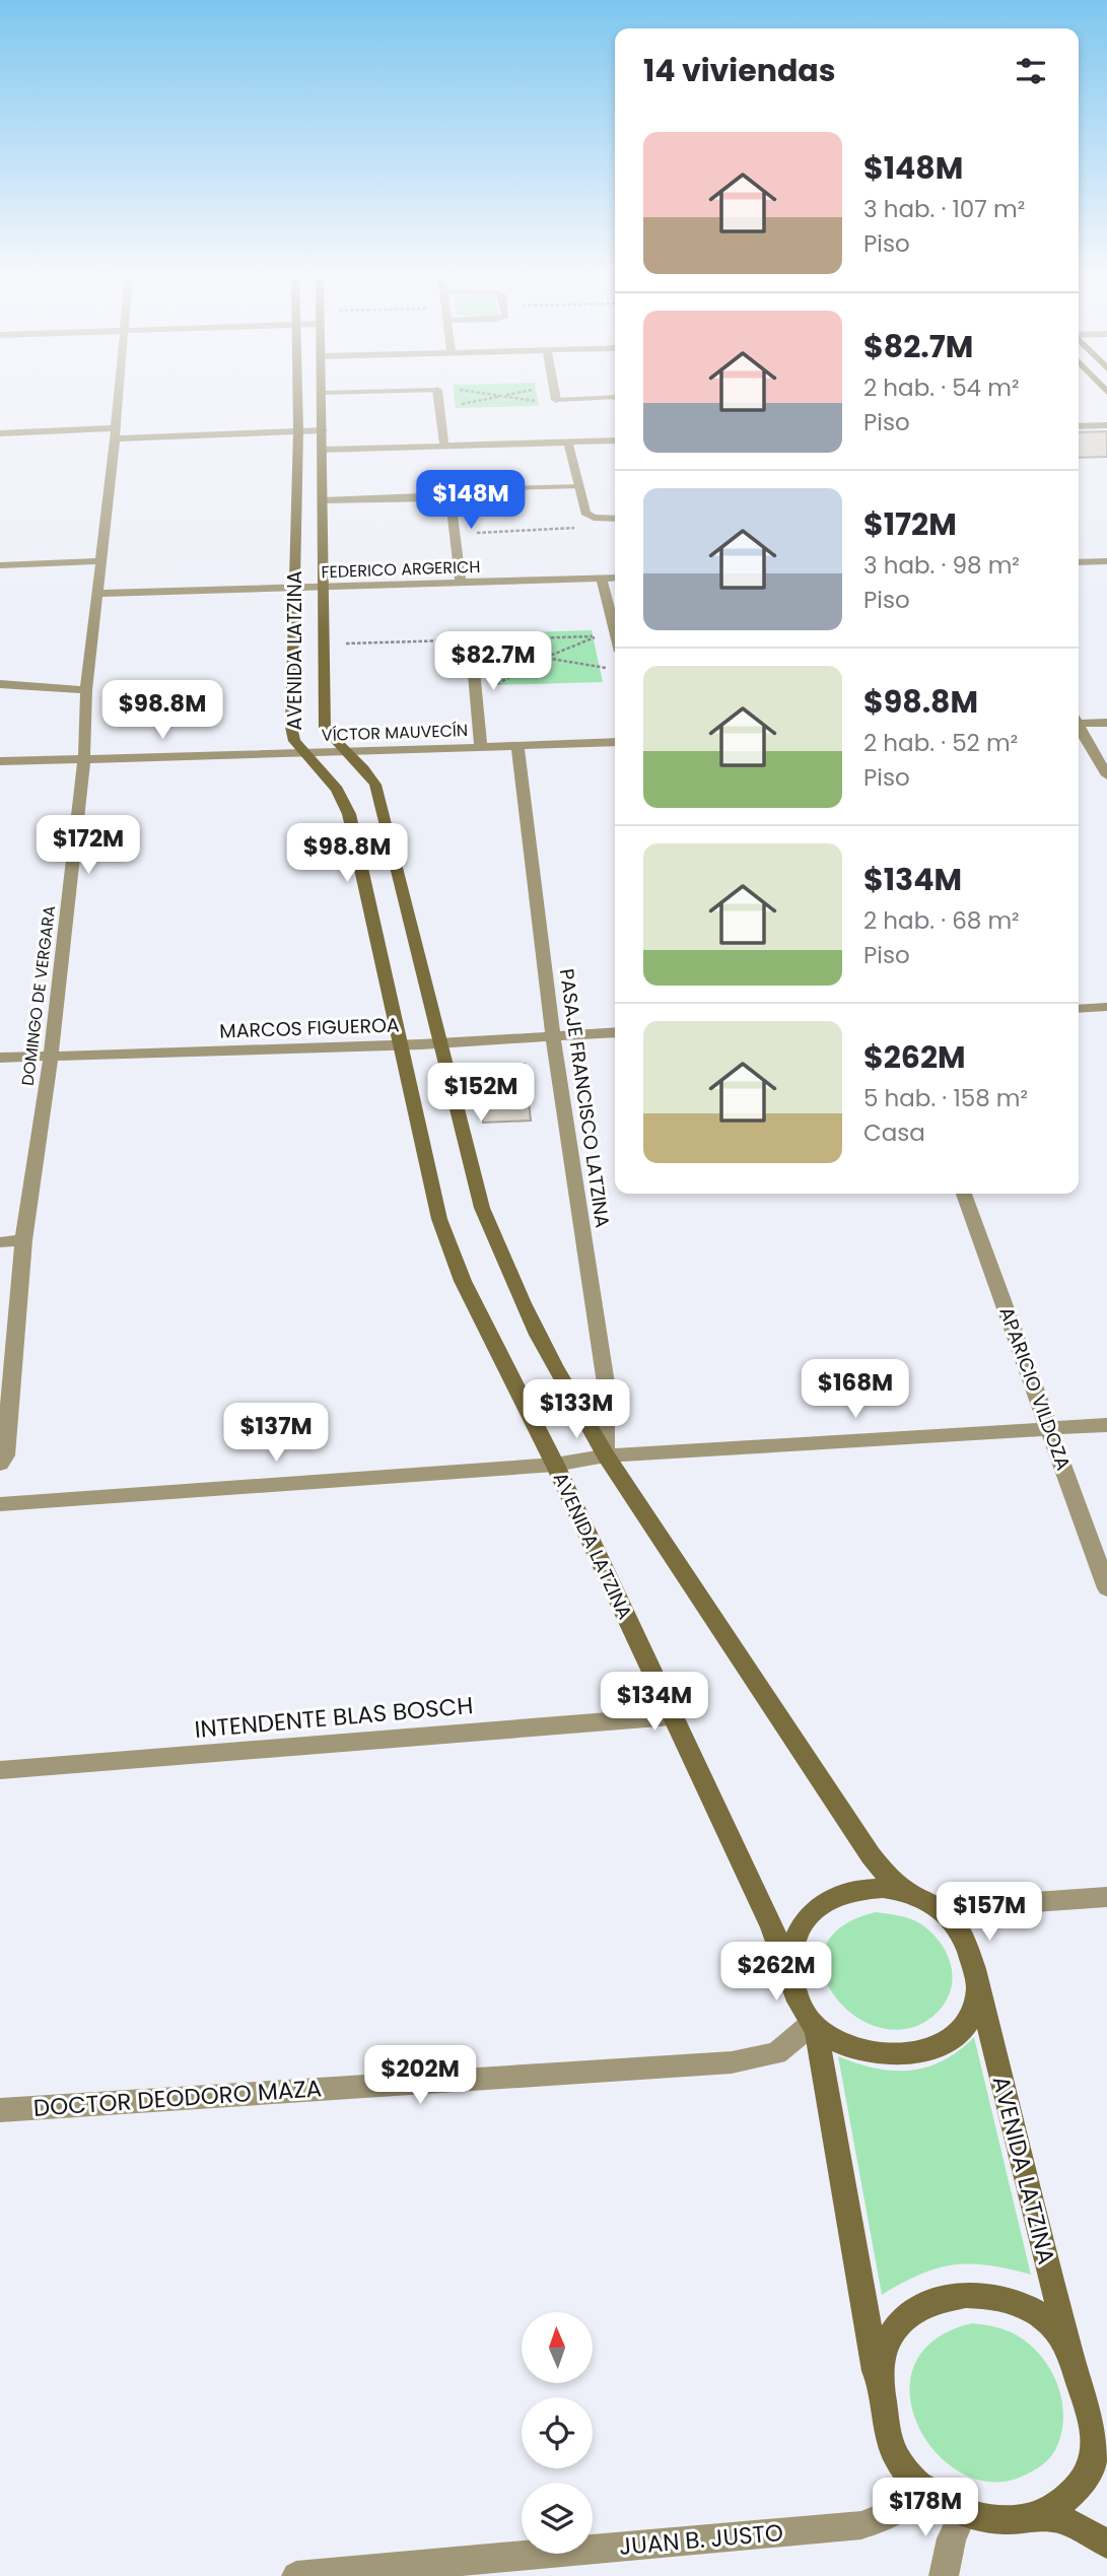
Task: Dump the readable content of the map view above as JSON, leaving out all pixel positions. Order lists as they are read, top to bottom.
{
  "streets": {
    "street": [
      "FEDERICO ARGERICH",
      "AVENIDA LATZINA",
      "VÍCTOR MAUVECÍN",
      "DOMINGO DE VERGARA",
      "MARCOS FIGUEROA",
      "PASAJE FRANCISCO LATZINA",
      "APARICIO VILDOZA",
      "INTENDENTE BLAS BOSCH",
      "DOCTOR DEODORO MAZA",
      "JUAN B. JUSTO"
    ]
  },
  "crossings": [
    ["FEDERICO ARGERICH", "AVENIDA LATZINA"],
    ["FEDERICO ARGERICH", "DOMINGO DE VERGARA"],
    ["AVENIDA LATZINA", "VÍCTOR MAUVECÍN"],
    ["AVENIDA LATZINA", "MARCOS FIGUEROA"],
    ["AVENIDA LATZINA", "PASAJE FRANCISCO LATZINA"],
    ["AVENIDA LATZINA", "INTENDENTE BLAS BOSCH"],
    ["AVENIDA LATZINA", "DOCTOR DEODORO MAZA"],
    ["AVENIDA LATZINA", "JUAN B. JUSTO"],
    ["VÍCTOR MAUVECÍN", "DOMINGO DE VERGARA"],
    ["VÍCTOR MAUVECÍN", "PASAJE FRANCISCO LATZINA"],
    ["DOMINGO DE VERGARA", "MARCOS FIGUEROA"],
    ["MARCOS FIGUEROA", "PASAJE FRANCISCO LATZINA"]
  ],
  "north": "top",
  "page": {
    "heading": "14 viviendas",
    "list": [
      {
        "name": "$148M",
        "note": "3 hab. · 107 m² · Piso"
      },
      {
        "name": "$82.7M",
        "note": "2 hab. · 54 m² · Piso"
      },
      {
        "name": "$172M",
        "note": "3 hab. · 98 m² · Piso"
      },
      {
        "name": "$98.8M",
        "note": "2 hab. · 52 m² · Piso"
      },
      {
        "name": "$134M",
        "note": "2 hab. · 68 m² · Piso"
      },
      {
        "name": "$262M",
        "note": "5 hab. · 158 m² · Casa"
      }
    ],
    "price": [
      "$148M",
      "$82.7M",
      "$98.8M",
      "$172M",
      "$98.8M",
      "$152M",
      "$168M",
      "$133M",
      "$137M",
      "$134M",
      "$157M",
      "$262M",
      "$202M",
      "$178M"
    ]
  }
}
